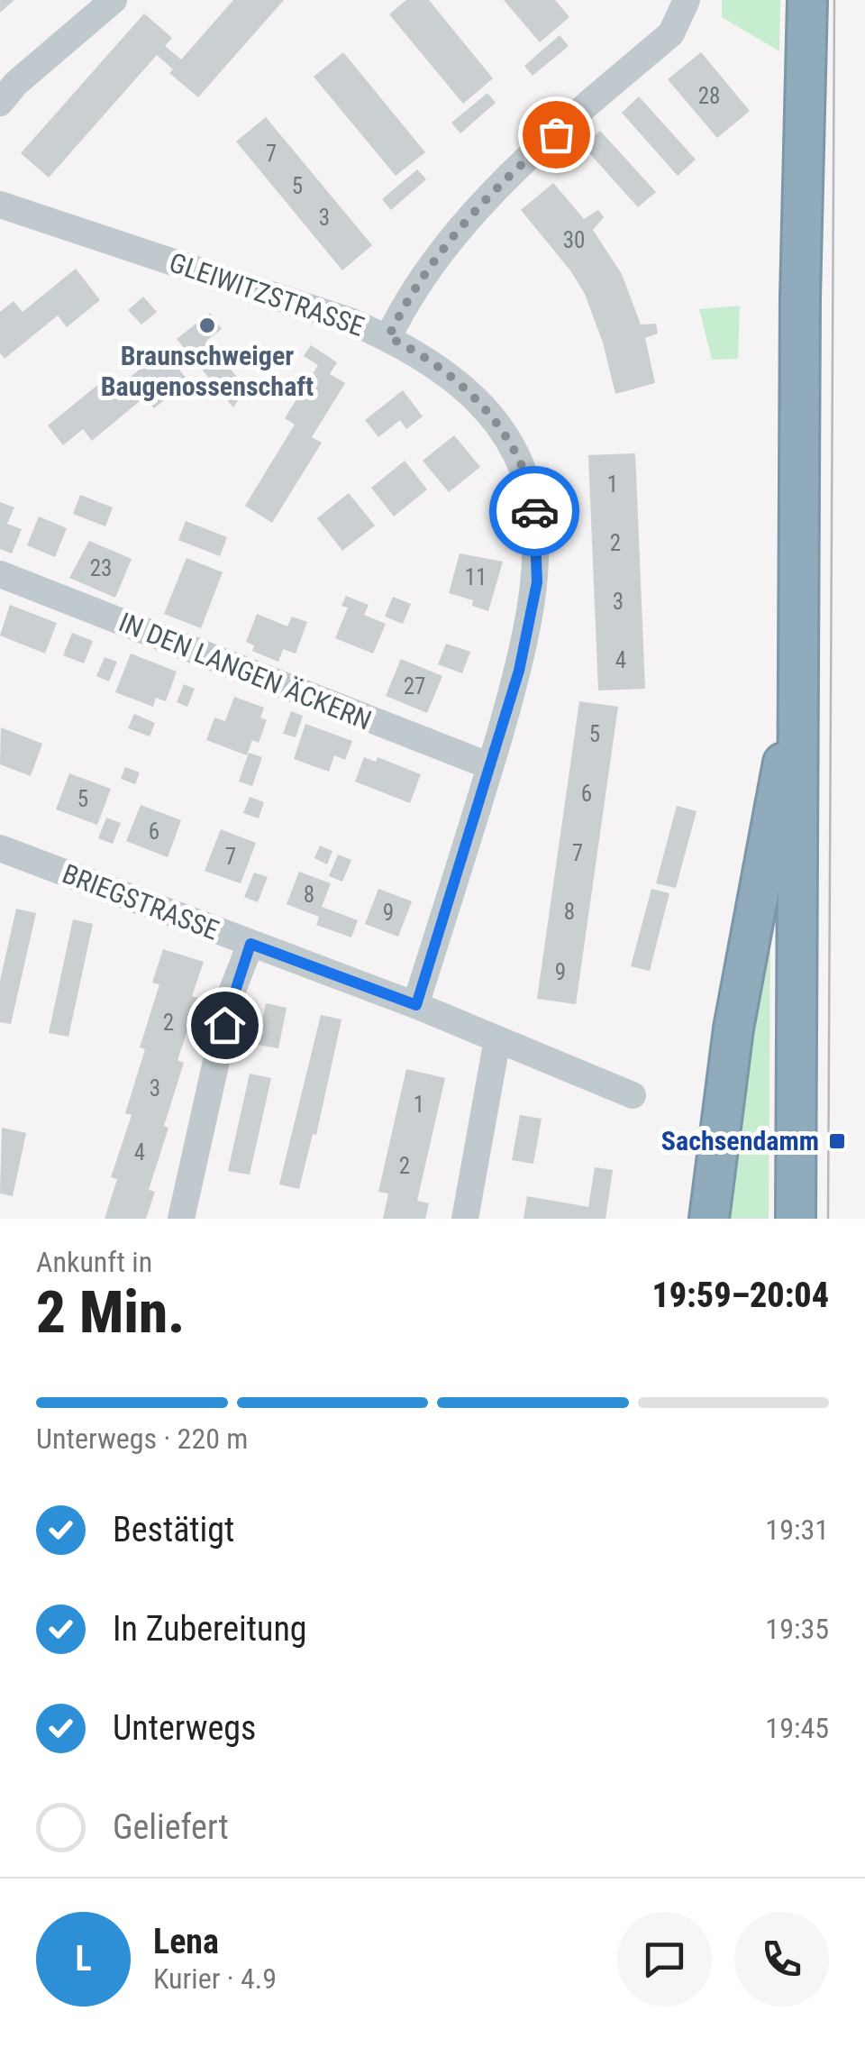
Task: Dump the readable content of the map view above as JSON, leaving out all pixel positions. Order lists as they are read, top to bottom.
{
  "streets": {
    "street": ["GLEIWITZSTRASSE", "IN DEN LANGEN ÄCKERN", "BRIEGSTRASSE"]
  },
  "crossings": [
    ["GLEIWITZSTRASSE", "IN DEN LANGEN ÄCKERN"],
    ["GLEIWITZSTRASSE", "BRIEGSTRASSE"]
  ],
  "places": {
    "other": ["Braunschweiger Baugenossenschaft"],
    "transit": ["Sachsendamm"]
  },
  "house_numbers": [
    "28",
    "7",
    "5",
    "3",
    "30",
    "1",
    "2",
    "23",
    "11",
    "3",
    "4",
    "27",
    "5",
    "6",
    "5",
    "6",
    "7",
    "7",
    "8",
    "8",
    "9",
    "9",
    "2",
    "3",
    "1",
    "4",
    "2"
  ],
  "page": {
    "heading": ["2 Min.", "Ankunft in", "19:59–20:04"],
    "panel": ["Lena", "Kurier · 4.9"],
    "bar": "Unterwegs · 220 m",
    "list": [
      ["Bestätigt", "19:31"],
      ["In Zubereitung", "19:35"],
      ["Unterwegs", "19:45"],
      "Geliefert"
    ],
    "round": "L"
  }
}
